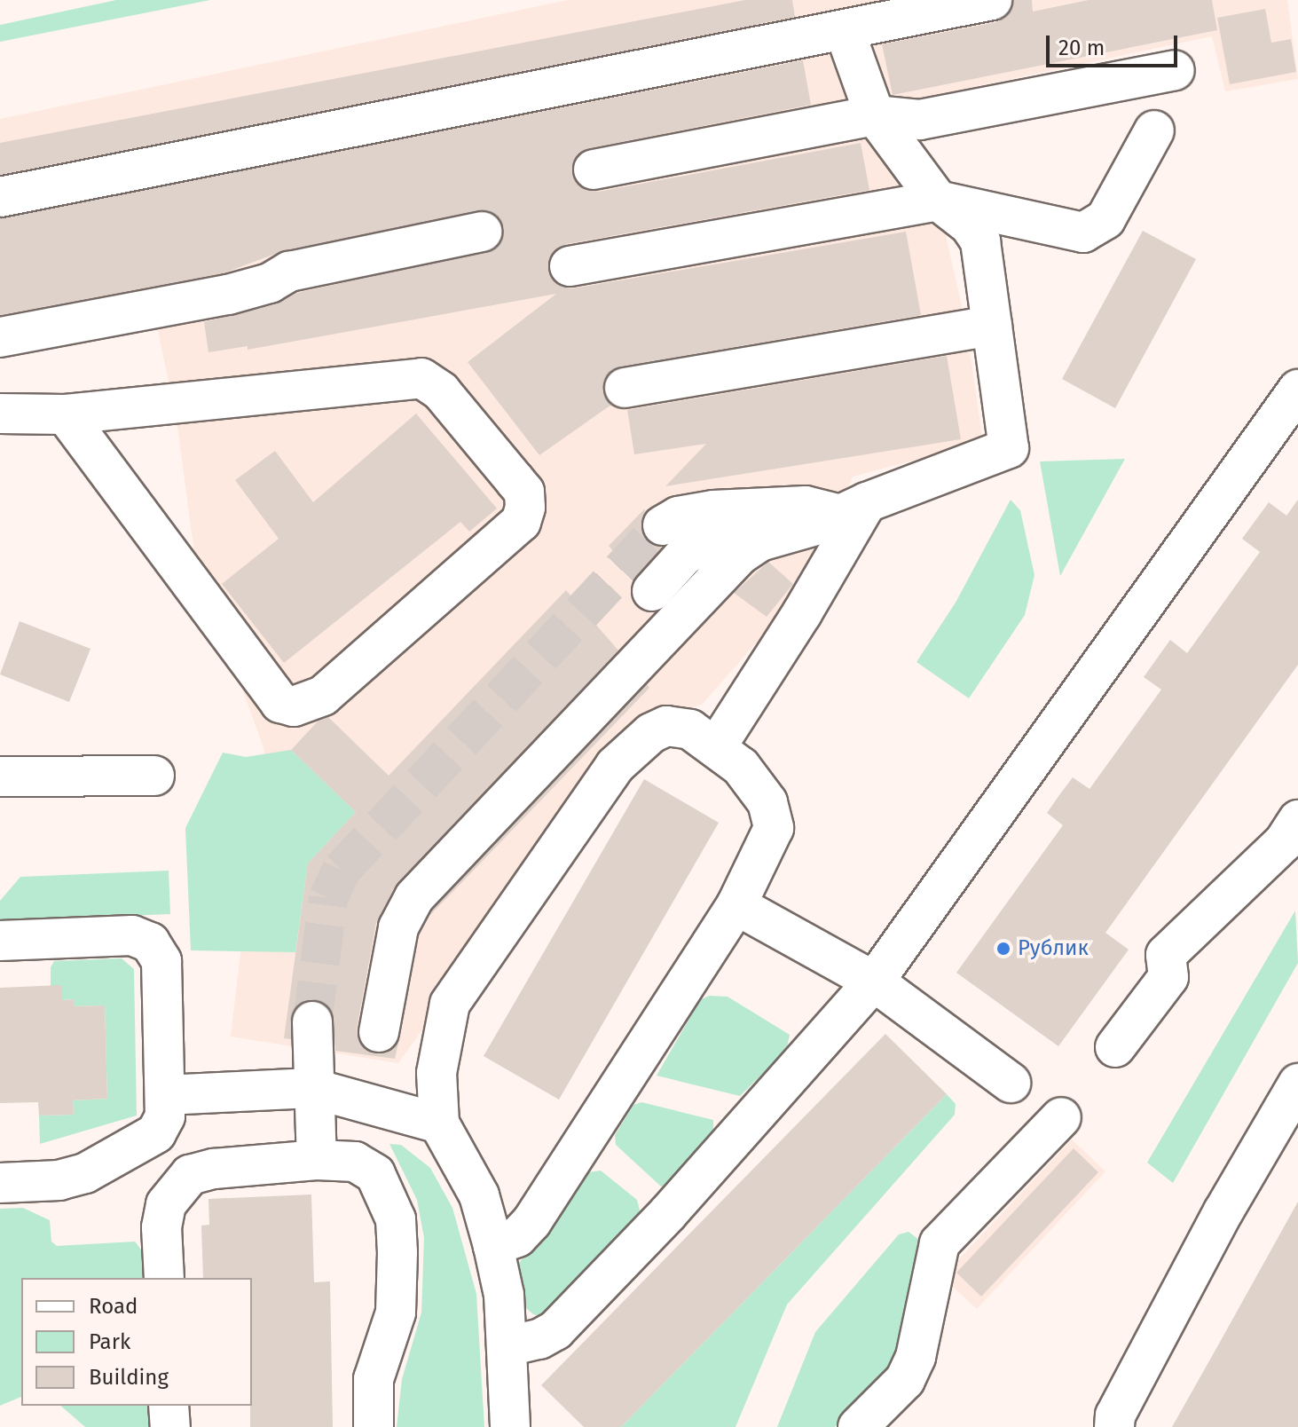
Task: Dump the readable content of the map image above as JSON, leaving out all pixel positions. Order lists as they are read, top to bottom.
{
  "places": ["Рублик"],
  "legend": ["Road", "Park", "Building"],
  "scale_bar": "20 m"
}
